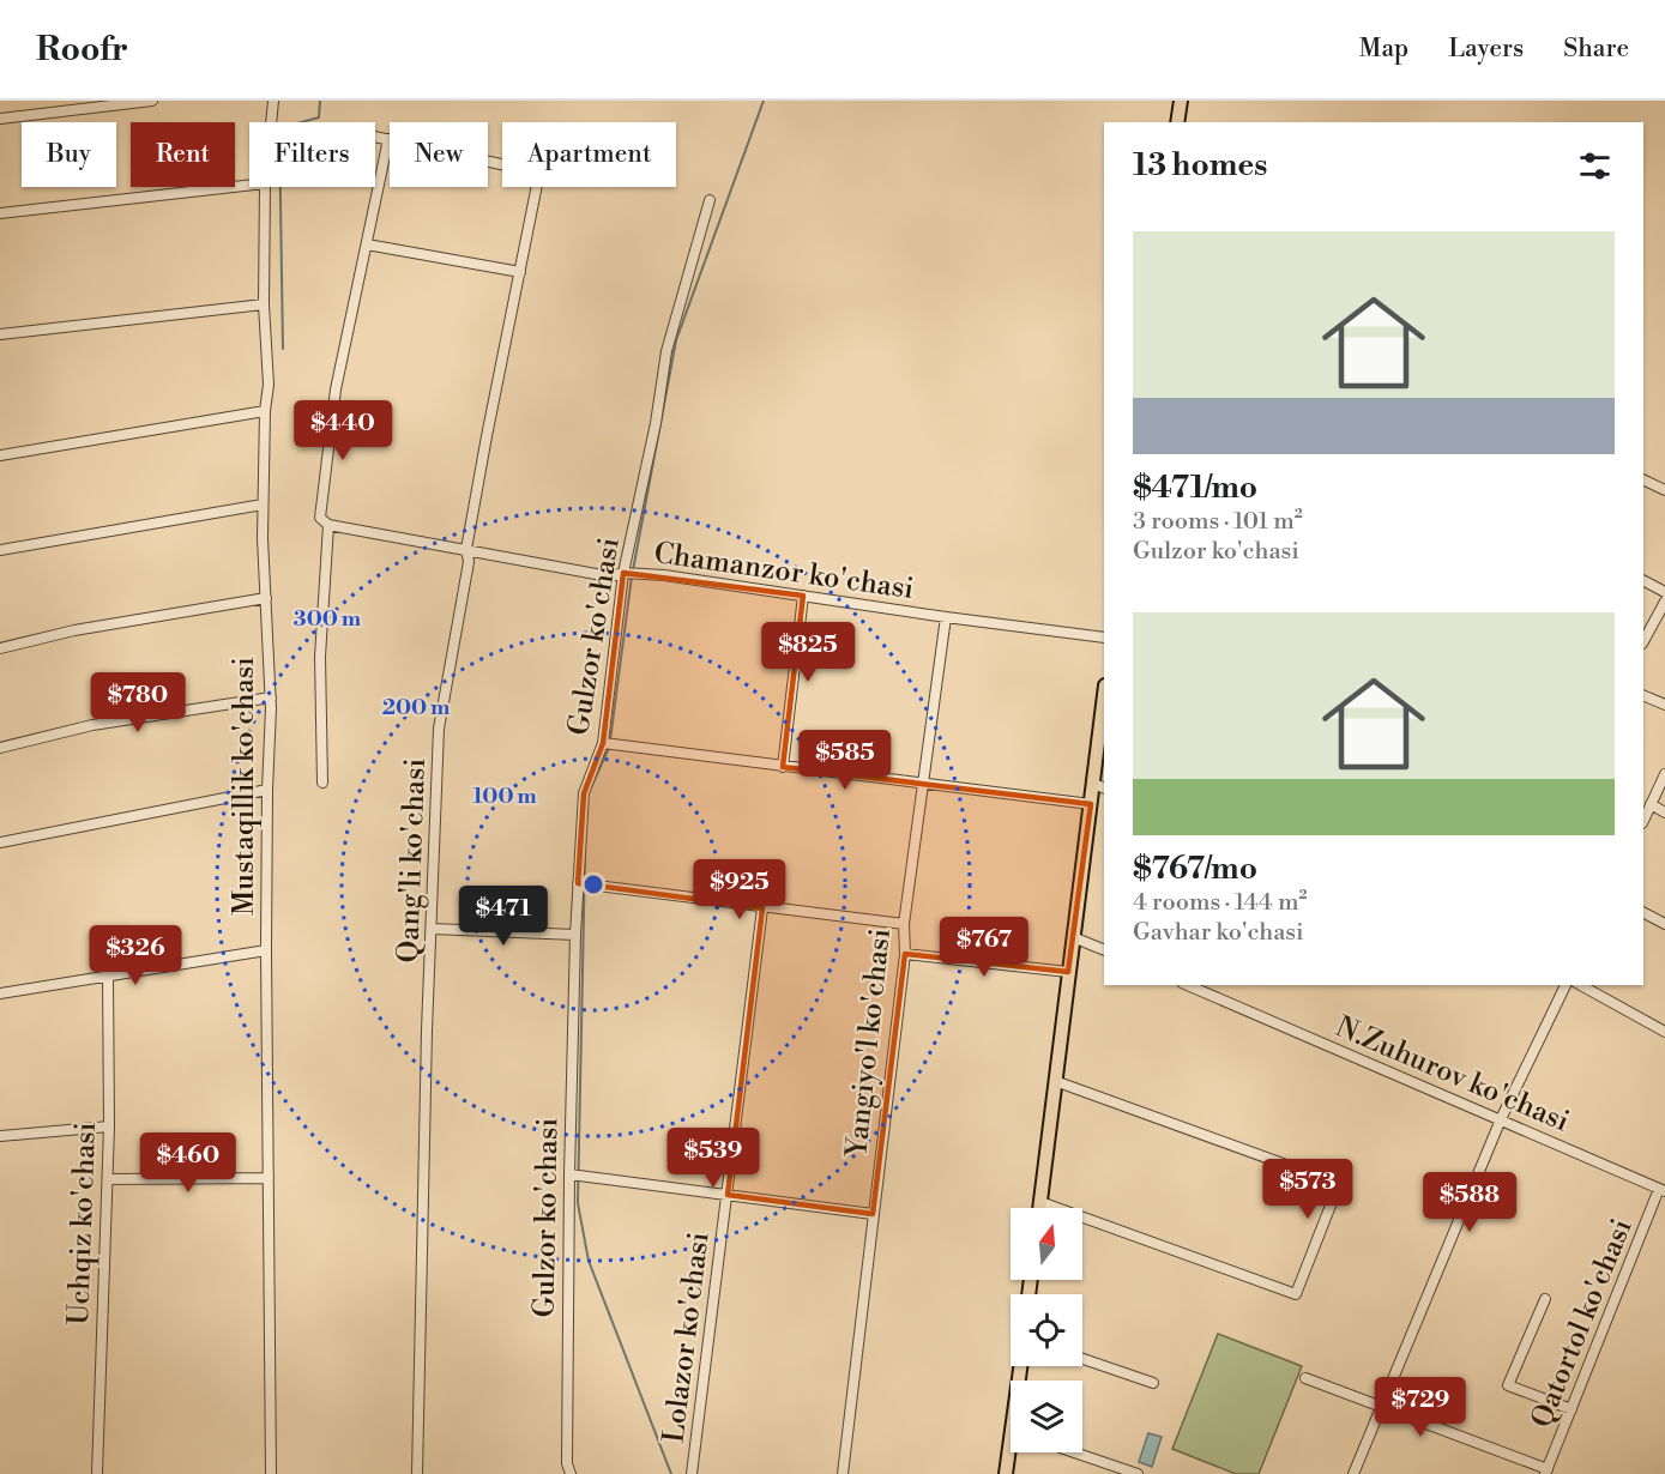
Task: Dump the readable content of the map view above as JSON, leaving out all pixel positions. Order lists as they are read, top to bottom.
{
  "streets": {
    "street": [
      "Chamanzor ko'chasi",
      "Gulzor ko'chasi",
      "Mustaqillik ko'chasi",
      "Qang'li ko'chasi",
      "Yangiyo'l ko'chasi",
      "N.Zuhurov ko'chasi",
      "Uchqiz ko'chasi",
      "Qatortol ko'chasi",
      "Lolazor ko'chasi"
    ]
  },
  "crossings": [
    ["Chamanzor ko'chasi", "Gulzor ko'chasi"],
    ["Chamanzor ko'chasi", "Qang'li ko'chasi"],
    ["Chamanzor ko'chasi", "Yangiyo'l ko'chasi"],
    ["N.Zuhurov ko'chasi", "Qatortol ko'chasi"]
  ],
  "north": "top",
  "page": {
    "header": "Roofr",
    "nav": ["Map", "Layers", "Share"],
    "chip": [
      "Buy",
      "Rent",
      "Filters",
      "New",
      "Apartment"
    ],
    "heading": "13 homes",
    "list": [
      {
        "name": "$471/mo",
        "note": "3 rooms · 101 m² · Gulzor ko'chasi"
      },
      {
        "name": "$767/mo",
        "note": "4 rooms · 144 m² · Gavhar ko'chasi"
      }
    ],
    "price": [
      "$440",
      "$825",
      "$780",
      "$585",
      "$925",
      "$471",
      "$767",
      "$326",
      "$539",
      "$460",
      "$573",
      "$588",
      "$729"
    ]
  },
  "rings": ["300 m", "200 m", "100 m"]
}
